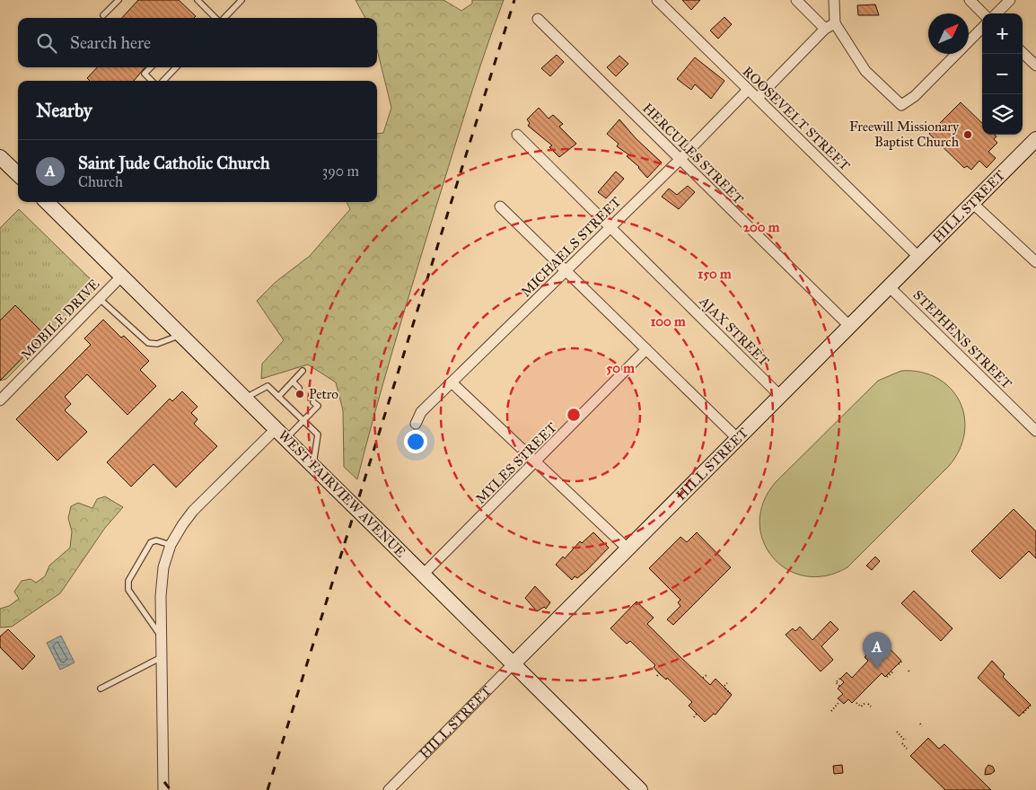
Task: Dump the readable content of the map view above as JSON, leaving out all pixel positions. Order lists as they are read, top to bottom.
{
  "streets": {
    "main road": ["HILL STREET", "WEST FAIRVIEW AVENUE"],
    "street": [
      "ROOSEVELT STREET",
      "HERCULES STREET",
      "MICHAELS STREET",
      "MOBILE DRIVE",
      "AJAX STREET",
      "STEPHENS STREET",
      "MYLES STREET"
    ]
  },
  "crossings": [
    ["ROOSEVELT STREET", "HILL STREET"],
    ["ROOSEVELT STREET", "MICHAELS STREET"],
    ["HERCULES STREET", "HILL STREET"],
    ["HERCULES STREET", "MICHAELS STREET"],
    ["HILL STREET", "AJAX STREET"],
    ["HILL STREET", "STEPHENS STREET"],
    ["HILL STREET", "WEST FAIRVIEW AVENUE"],
    ["MICHAELS STREET", "AJAX STREET"],
    ["MOBILE DRIVE", "WEST FAIRVIEW AVENUE"],
    ["MYLES STREET", "WEST FAIRVIEW AVENUE"]
  ],
  "places": ["Freewill Missionary Baptist Church", "Petro"],
  "north": "top right",
  "page": {
    "map_buttons": ["+", "−"],
    "search": "Search here",
    "heading": "Nearby",
    "list": [
      {
        "mark": "A",
        "name": "Saint Jude Catholic Church",
        "note": "Church",
        "value": "390 m"
      }
    ],
    "pins": "A"
  },
  "rings": [
    "200 m",
    "150 m",
    "100 m",
    "50 m"
  ]
}
